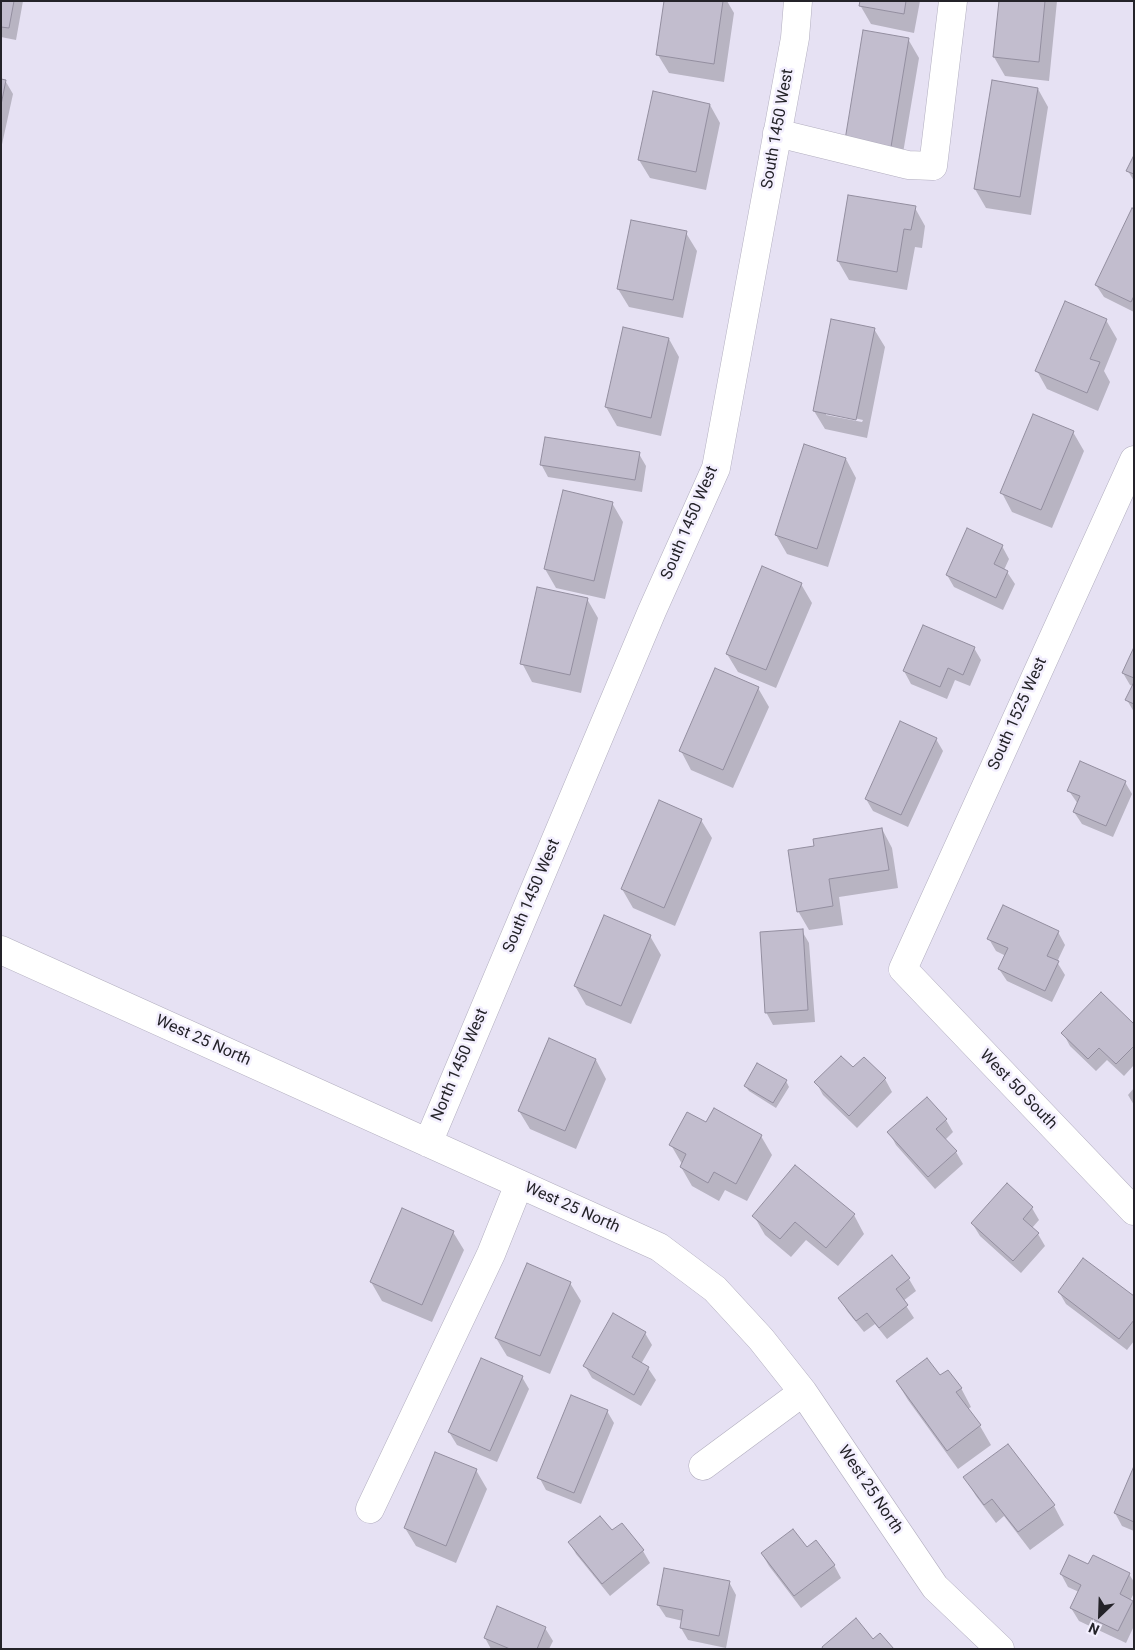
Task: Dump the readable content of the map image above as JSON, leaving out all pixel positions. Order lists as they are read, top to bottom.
{
  "streets": {
    "street": [
      "South 1450 West",
      "South 1525 West",
      "West 25 North",
      "North 1450 West",
      "West 50 South"
    ]
  },
  "crossings": [
    ["South 1450 West", "North 1450 West"],
    ["South 1525 West", "West 50 South"],
    ["West 25 North", "North 1450 West"]
  ],
  "north": "bottom left"
}
